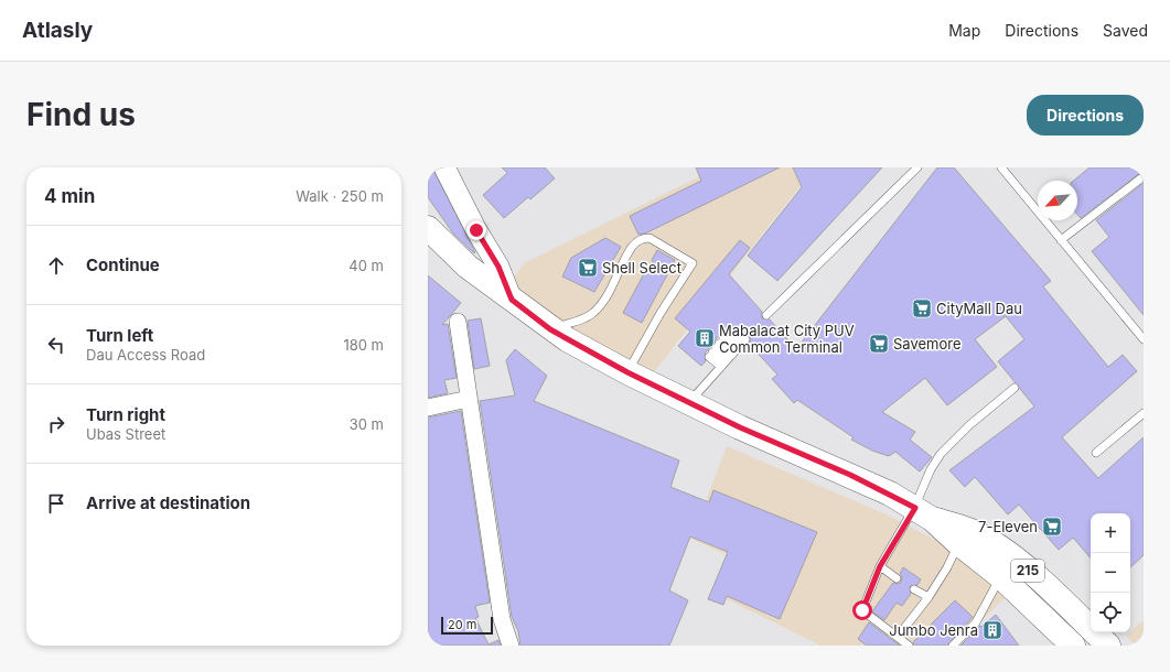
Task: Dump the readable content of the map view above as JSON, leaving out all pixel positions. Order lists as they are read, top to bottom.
{
  "streets": {
    "main road": ["215"]
  },
  "places": {
    "supermarket": [
      "Shell Select",
      "CityMall Dau",
      "Savemore",
      "7-Eleven"
    ],
    "building": ["Mabalacat City PUV Common Terminal", "Jumbo Jenra"]
  },
  "scale_bar": "20 m",
  "north": "bottom left",
  "page": {
    "header": "Atlasly",
    "nav": ["Map", "Directions", "Saved"],
    "buttons": "Directions",
    "title": "Find us",
    "heading": ["4 min", "Walk · 250 m"],
    "list": [
      ["Continue", "40 m"],
      ["Turn left", "Dau Access Road", "180 m"],
      ["Turn right", "Ubas Street", "30 m"],
      "Arrive at destination"
    ],
    "map_buttons": ["+", "−"],
    "scale": "20 m"
  }
}
